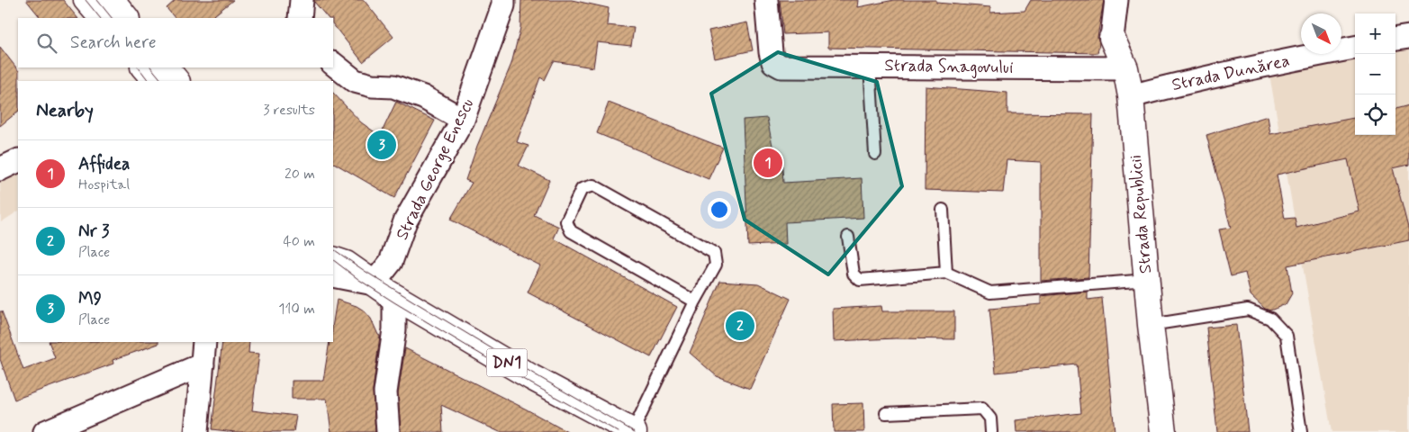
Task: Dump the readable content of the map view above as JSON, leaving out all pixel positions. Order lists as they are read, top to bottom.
{
  "streets": {
    "main road": ["Strada Republicii", "DN1"],
    "street": ["Strada Snagovului", "Strada Dunărea", "Strada George Enescu"]
  },
  "crossings": [
    ["Strada Snagovului", "Strada Republicii"],
    ["Strada Dunărea", "Strada Republicii"],
    ["Strada George Enescu", "DN1"]
  ],
  "north": "bottom right",
  "page": {
    "map_buttons": ["+", "−"],
    "search": "Search here",
    "heading": ["Nearby", "3 results"],
    "pins": ["3", "1", "2"],
    "list": [
      {
        "mark": "1",
        "name": "Affidea",
        "note": "Hospital",
        "value": "20 m"
      },
      {
        "mark": "2",
        "name": "Nr 3",
        "note": "Place",
        "value": "40 m"
      },
      {
        "mark": "3",
        "name": "M9",
        "note": "Place",
        "value": "110 m"
      }
    ]
  }
}
